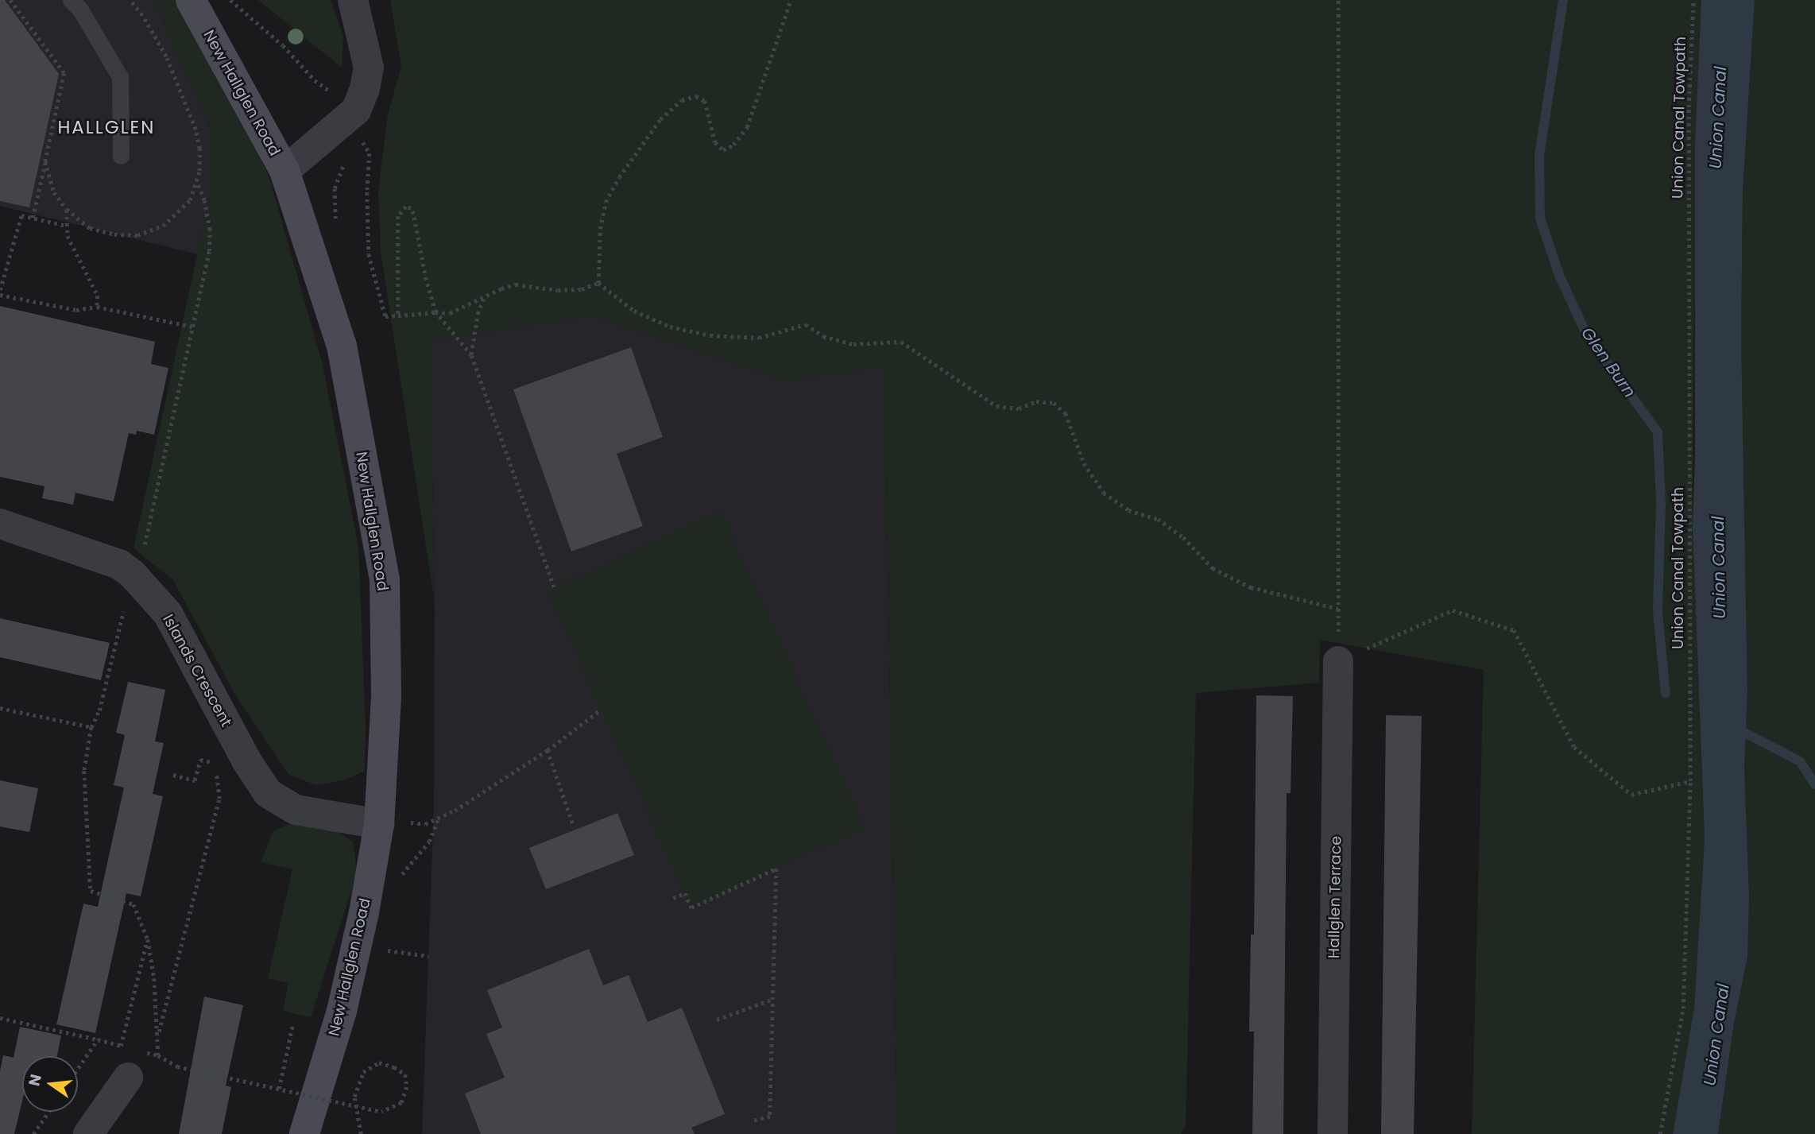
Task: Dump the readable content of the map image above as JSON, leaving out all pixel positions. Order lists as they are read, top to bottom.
{
  "streets": {
    "street": ["New Hallglen Road", "Islands Crescent", "Hallglen Terrace"],
    "path": ["Union Canal Towpath"]
  },
  "crossings": [
    ["New Hallglen Road", "Islands Crescent"]
  ],
  "districts": ["HALLGLEN"],
  "water": ["Union Canal", "Glen Burn"],
  "north": "left"
}
